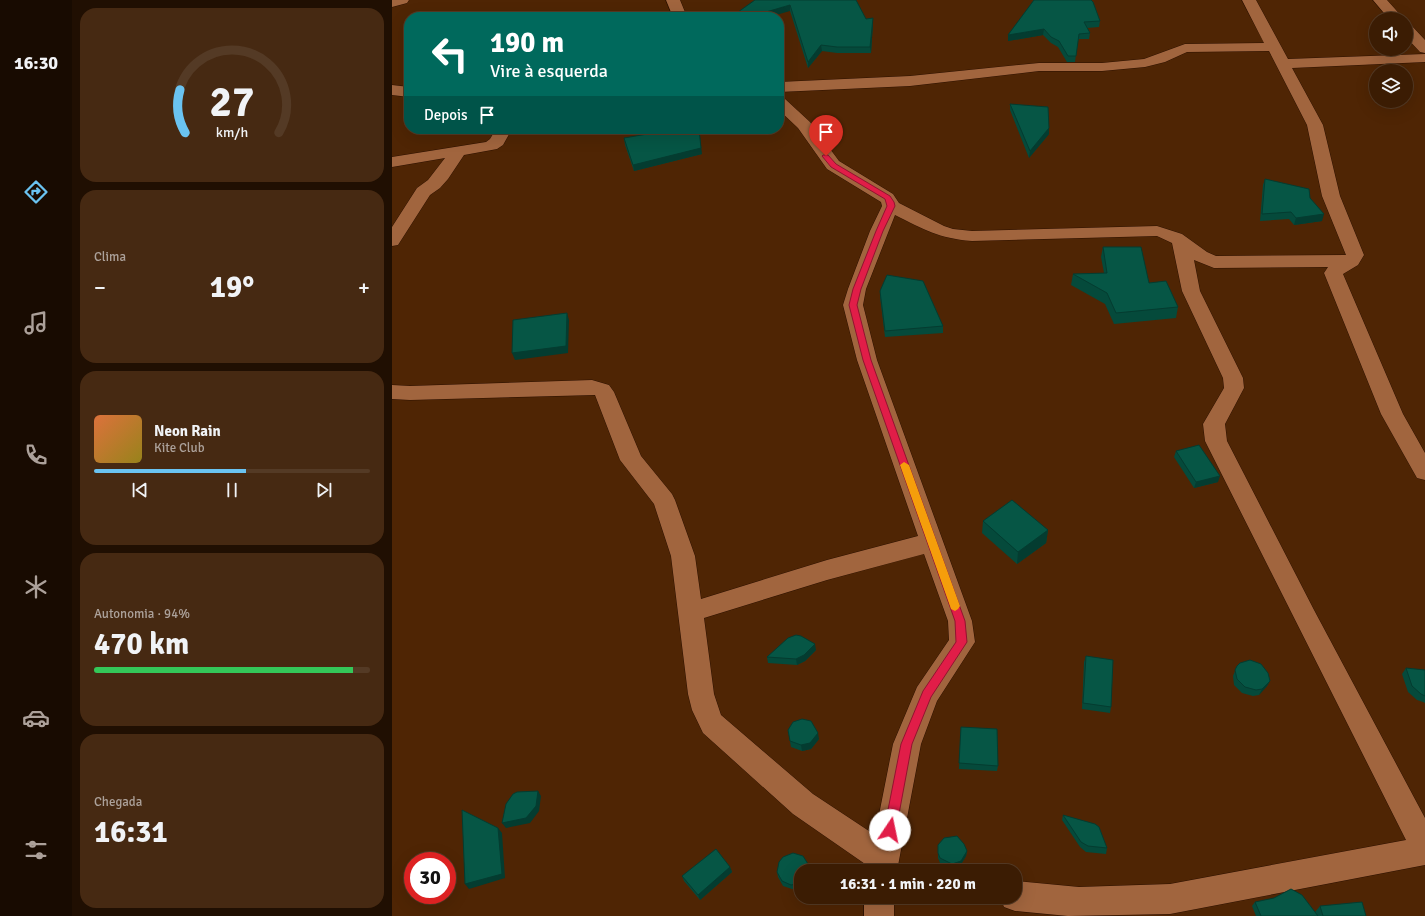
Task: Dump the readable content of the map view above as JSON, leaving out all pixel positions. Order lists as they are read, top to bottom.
{
  "page": {
    "tabs": "16:30",
    "turn": ["190 m", "Vire à esquerda"],
    "then": "Depois",
    "tile": [
      "Clima",
      ["Autonomia · 94%", "470 km"],
      ["Chegada", "16:31"]
    ],
    "heat": ["−", "19°", "+"],
    "song": ["Neon Rain", "Kite Club"],
    "limit": "30",
    "trip": "16:31 · 1 min · 220 m",
    "gauge": ["27", "km/h"]
  }
}
